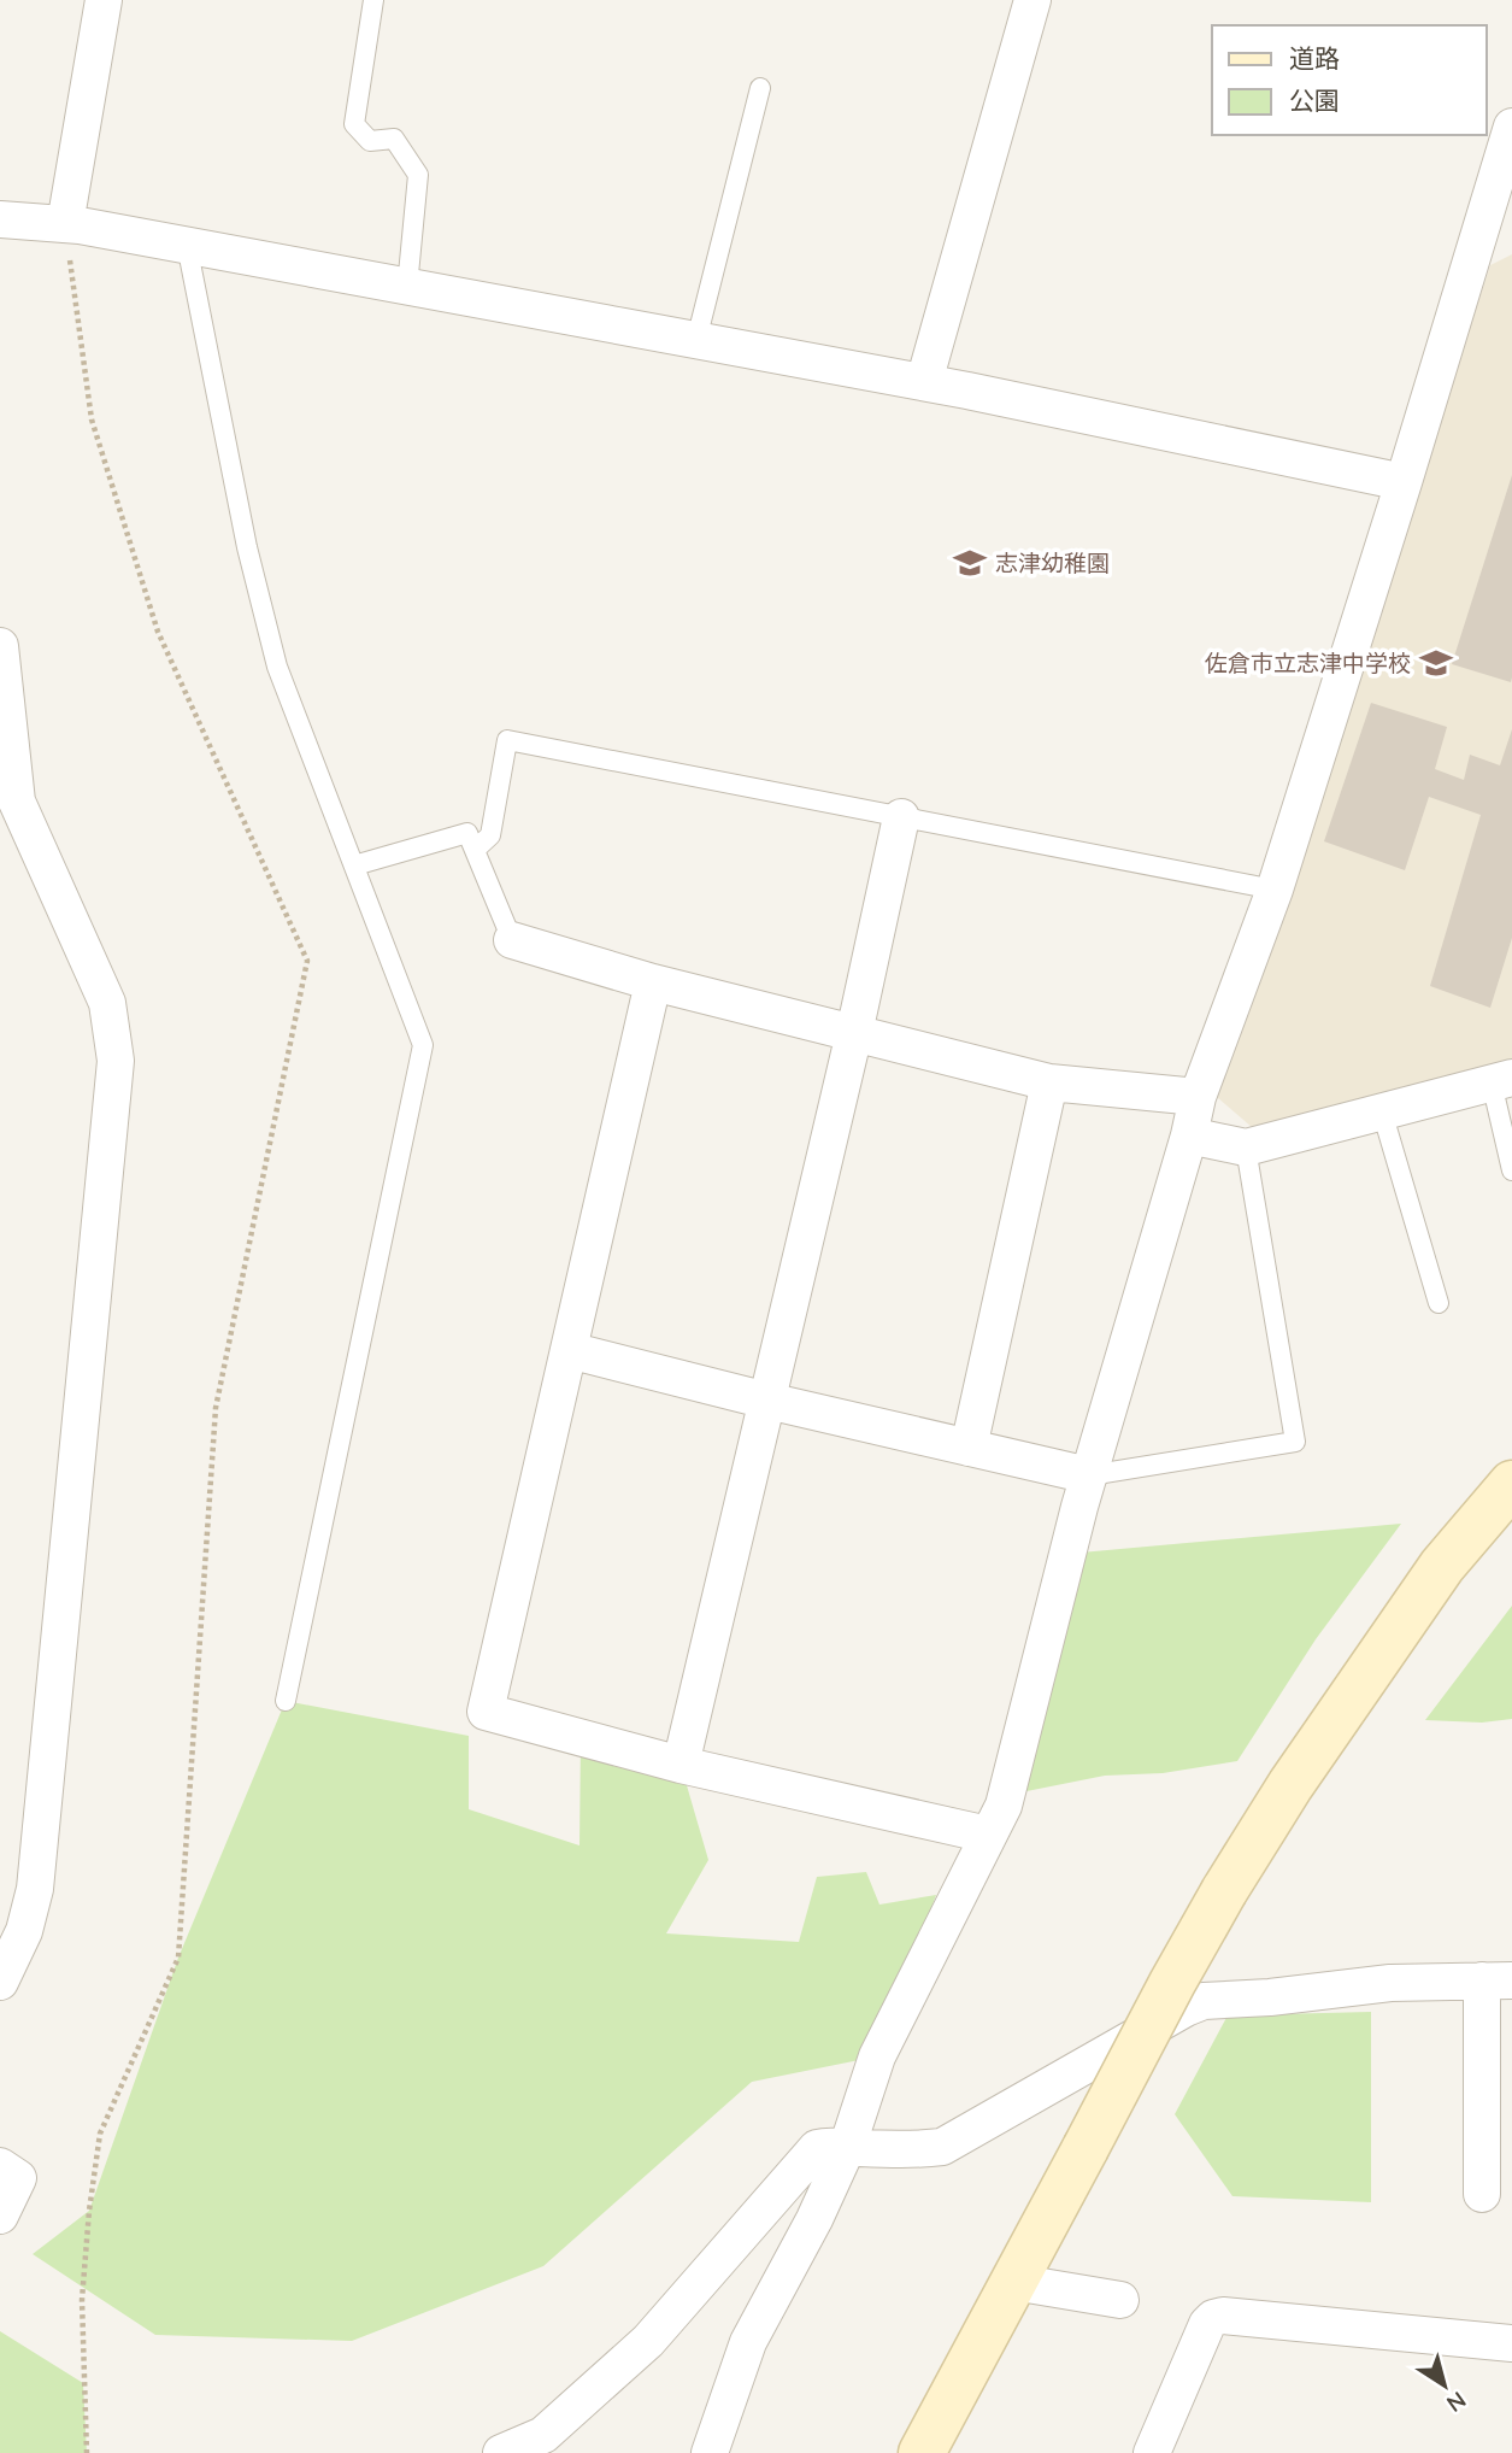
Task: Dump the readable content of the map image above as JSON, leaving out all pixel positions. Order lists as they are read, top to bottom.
{
  "places": {
    "school or university": ["志津幼稚園", "佐倉市立志津中学校"]
  },
  "legend": ["道路", "公園"],
  "north": "bottom right"
}
